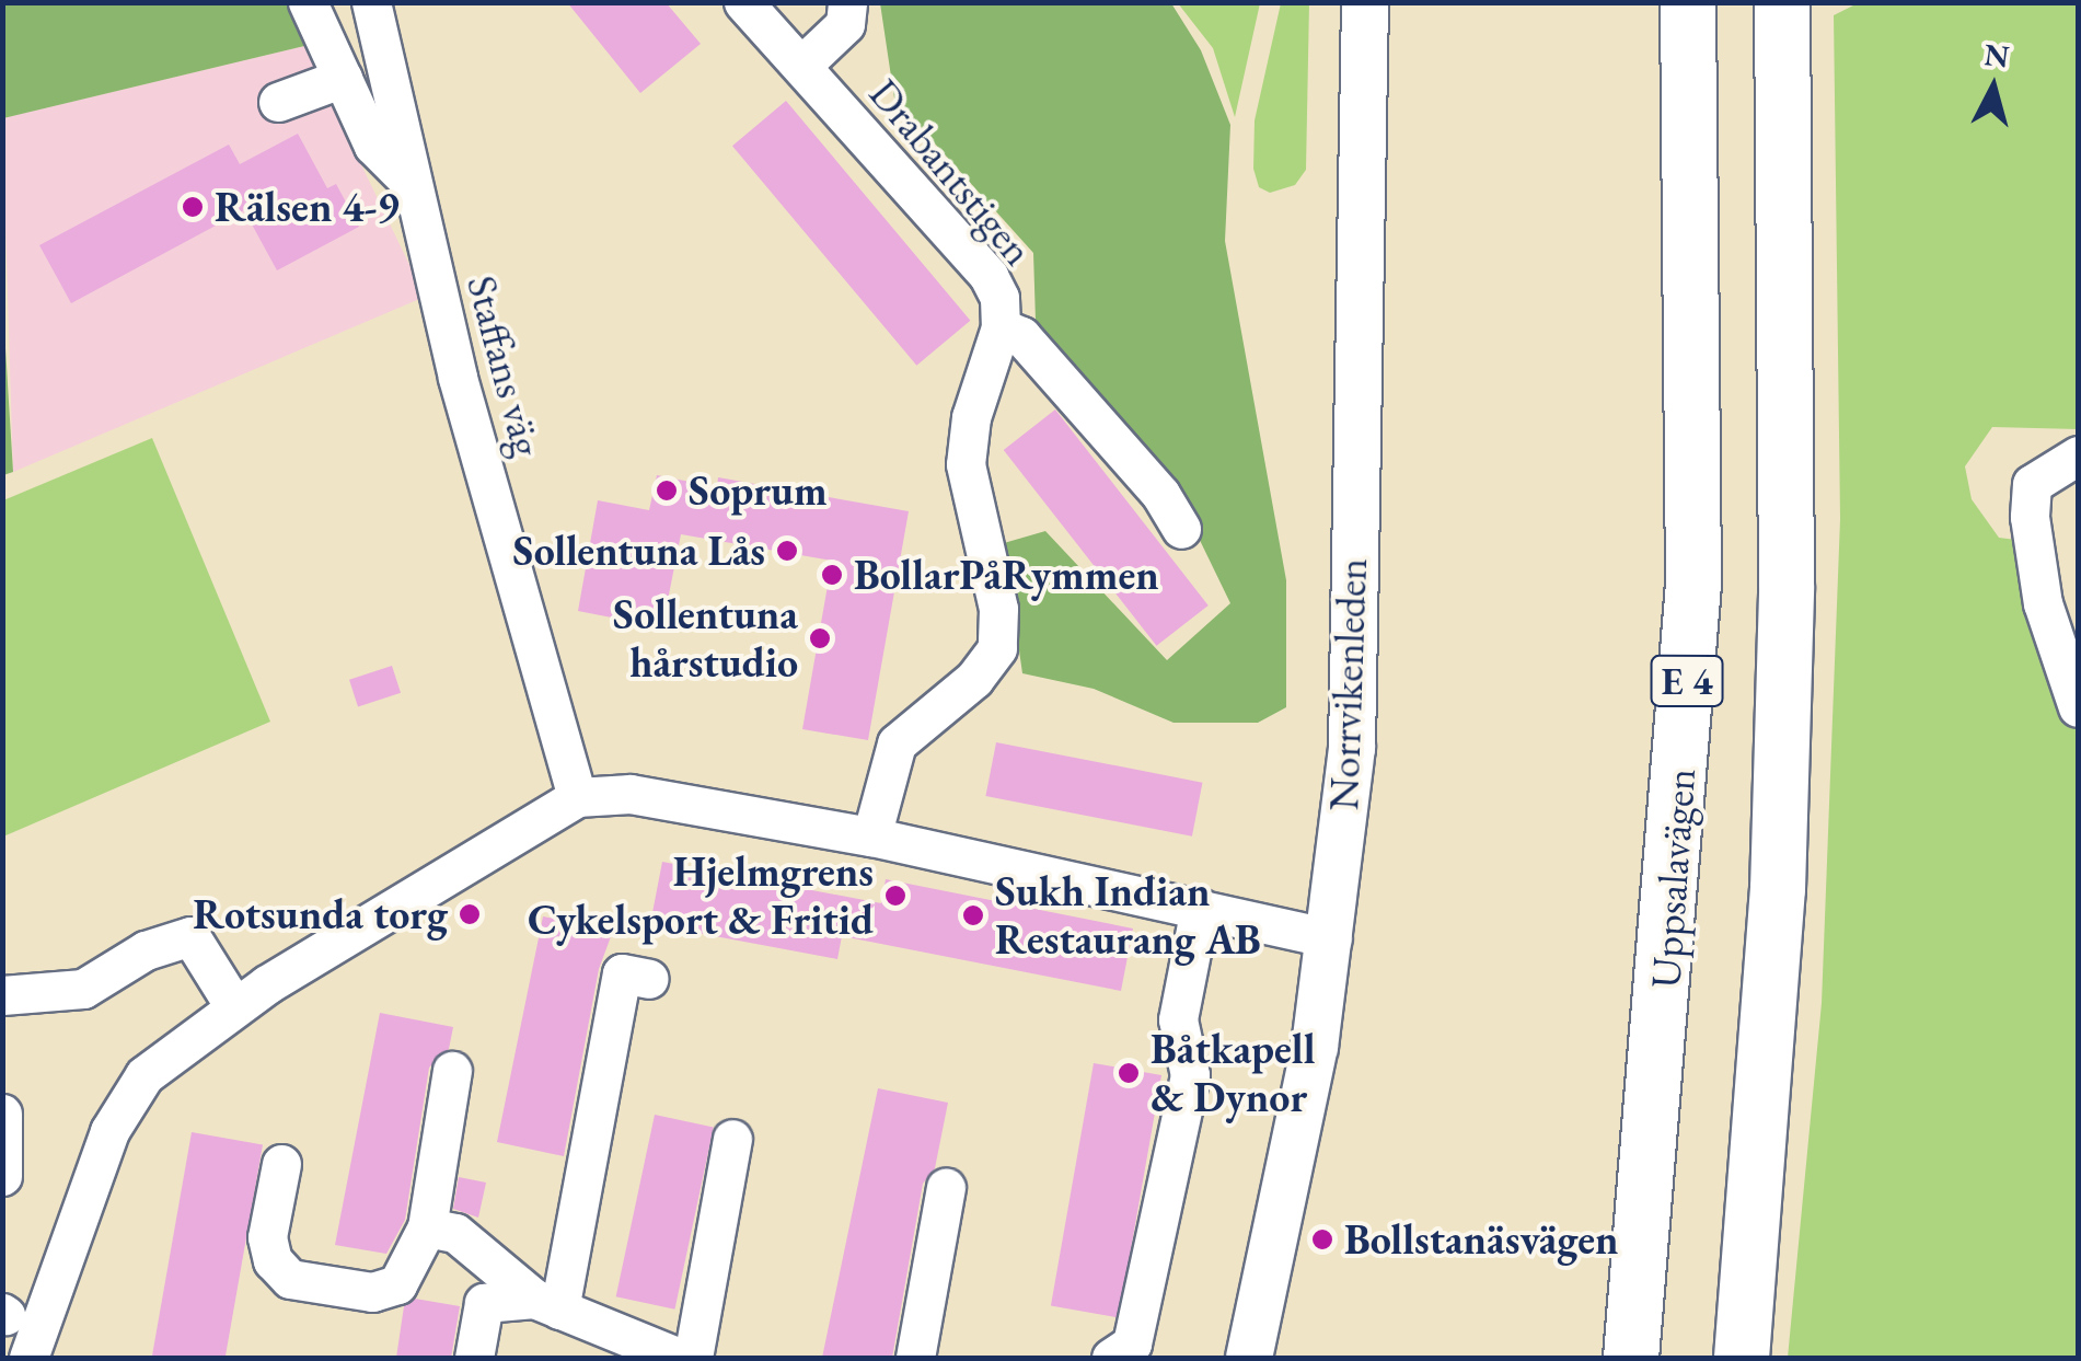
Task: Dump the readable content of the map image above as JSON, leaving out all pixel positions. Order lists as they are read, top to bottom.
{
  "streets": {
    "highway": ["E 4", "Uppsalavägen"],
    "main road": ["Norrvikenleden"],
    "street": ["Drabantstigen", "Staffans väg"]
  },
  "places": [
    "Rälsen 4-9",
    "Soprum",
    "Sollentuna Lås",
    "BollarPåRymmen",
    "Sollentuna hårstudio",
    "Hjelmgrens Cykelsport & Fritid",
    "Rotsunda torg",
    "Sukh Indian Restaurang AB",
    "Båtkapell & Dynor",
    "Bollstanäsvägen"
  ],
  "north": "top"
}
